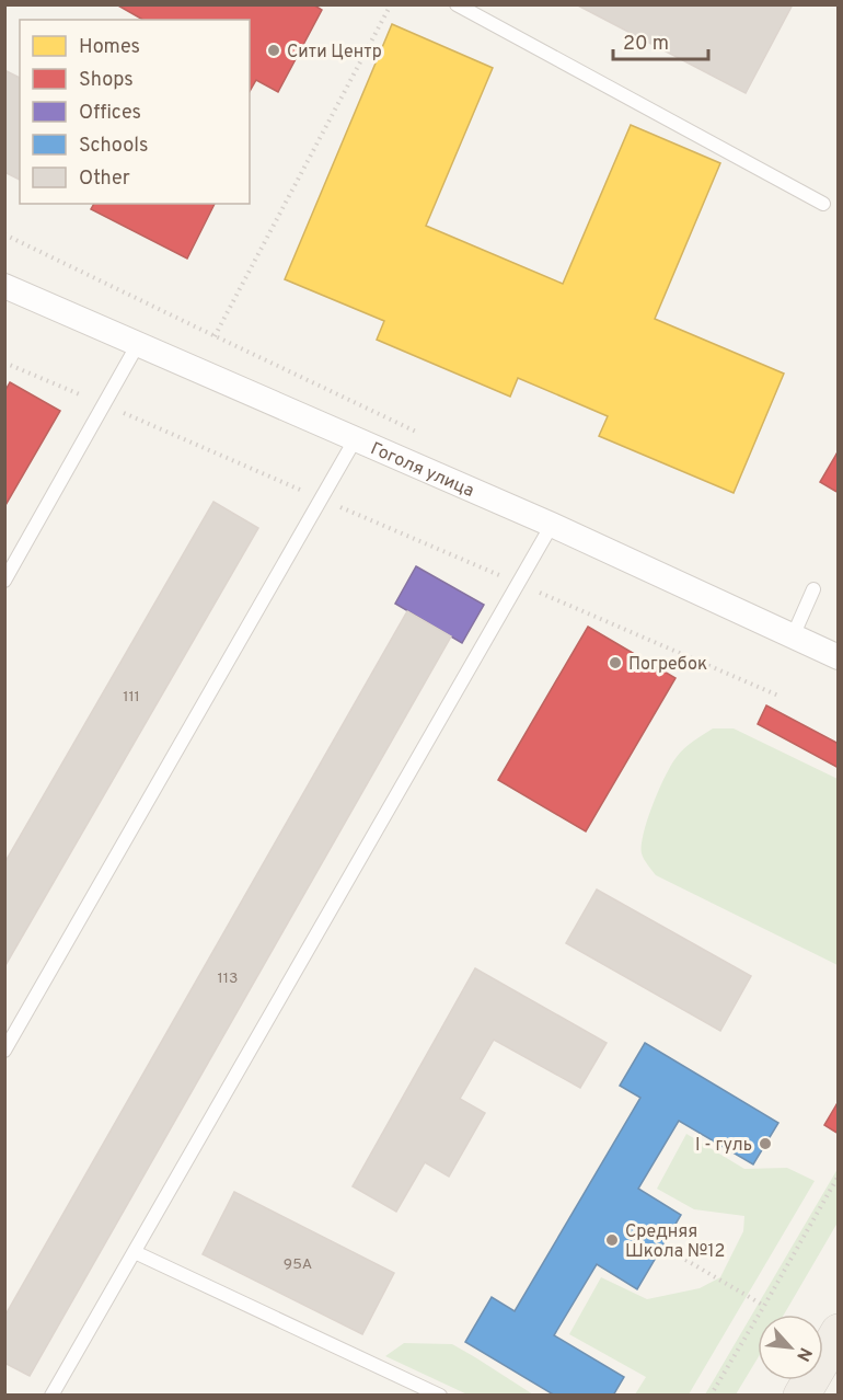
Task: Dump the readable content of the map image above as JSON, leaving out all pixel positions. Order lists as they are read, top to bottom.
{
  "streets": {
    "street": ["Гоголя улица"]
  },
  "places": [
    "Сити Центр",
    "Погребок",
    "I - гуль",
    "Средняя Школа №12"
  ],
  "house_numbers": ["111", "113", "95А"],
  "legend": [
    "Homes",
    "Shops",
    "Offices",
    "Schools",
    "Other"
  ],
  "scale_bar": "20 m",
  "north": "bottom right"
}
